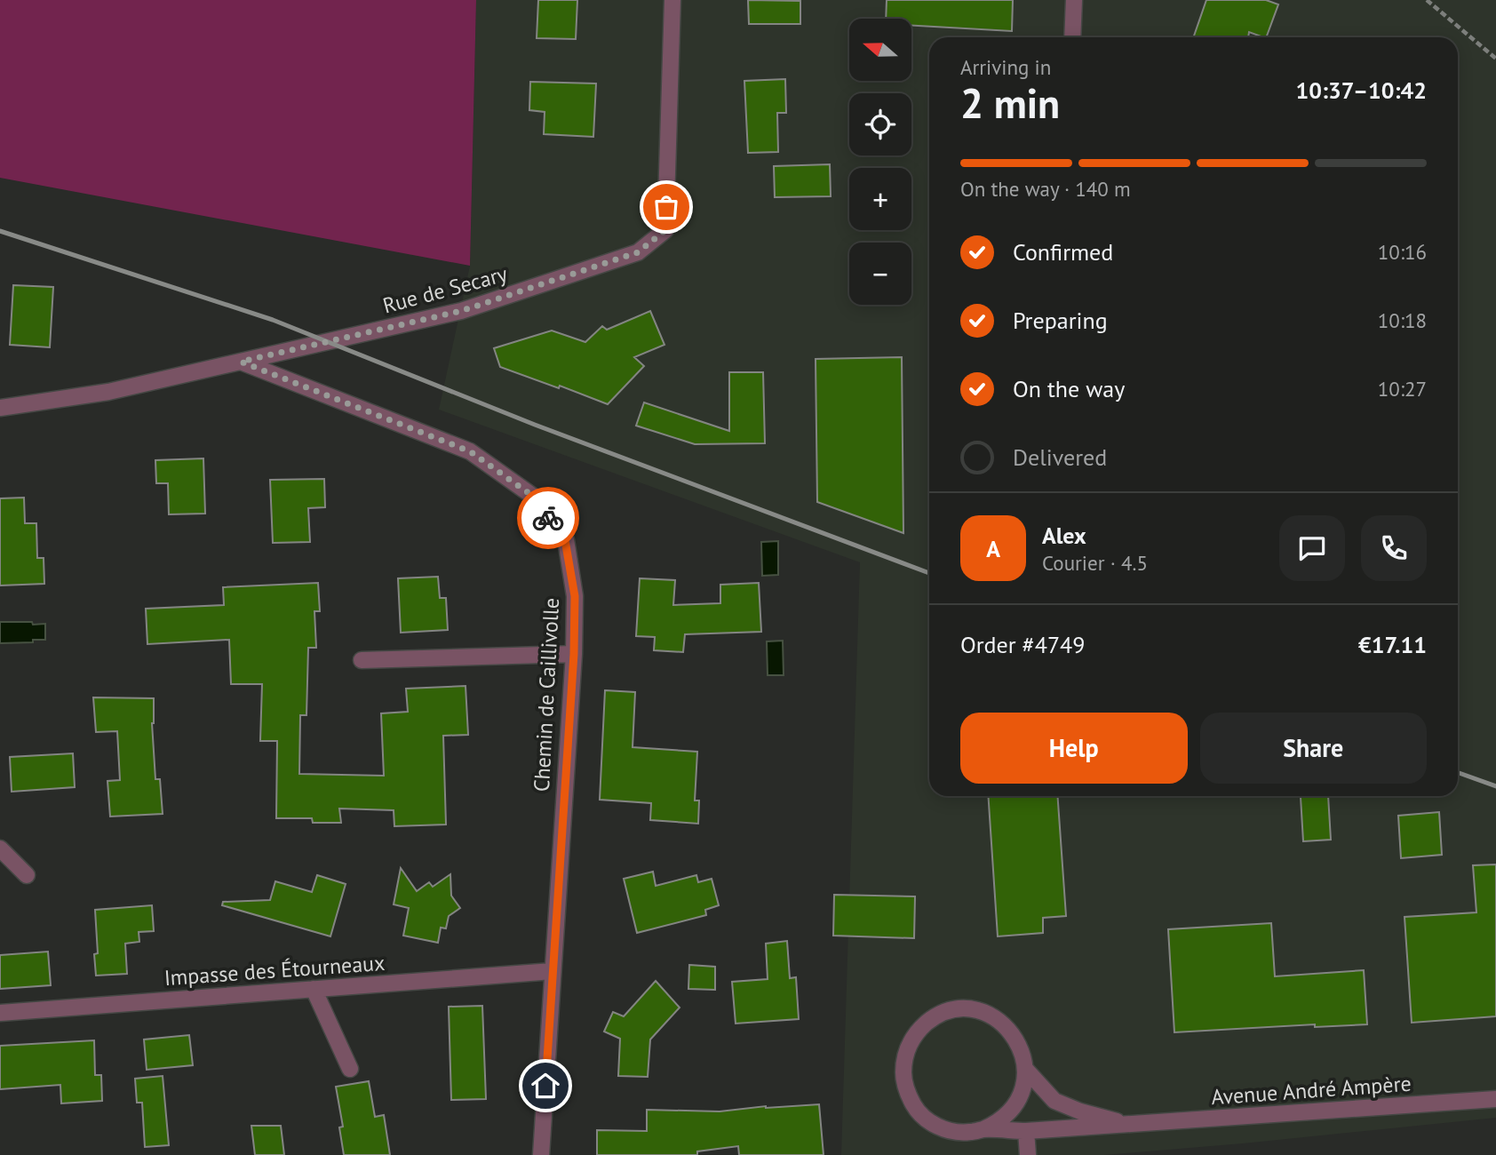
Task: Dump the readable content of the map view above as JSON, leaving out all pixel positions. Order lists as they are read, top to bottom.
{
  "streets": {
    "street": [
      "Rue de Secary",
      "Chemin de Caillivolle",
      "Impasse des Étourneaux",
      "Avenue André Ampère"
    ]
  },
  "crossings": [
    ["Rue de Secary", "Chemin de Caillivolle"],
    ["Chemin de Caillivolle", "Impasse des Étourneaux"]
  ],
  "north": "left",
  "page": {
    "map_buttons": ["+", "−"],
    "heading": ["2 min", "Arriving in", "10:37–10:42"],
    "panel": [
      "Alex",
      "Courier · 4.5",
      "Order #4749",
      "€17.11"
    ],
    "bar": "On the way · 140 m",
    "list": [
      ["Confirmed", "10:16"],
      ["Preparing", "10:18"],
      ["On the way", "10:27"],
      "Delivered"
    ],
    "round": "A",
    "buttons": ["Help", "Share"]
  }
}
